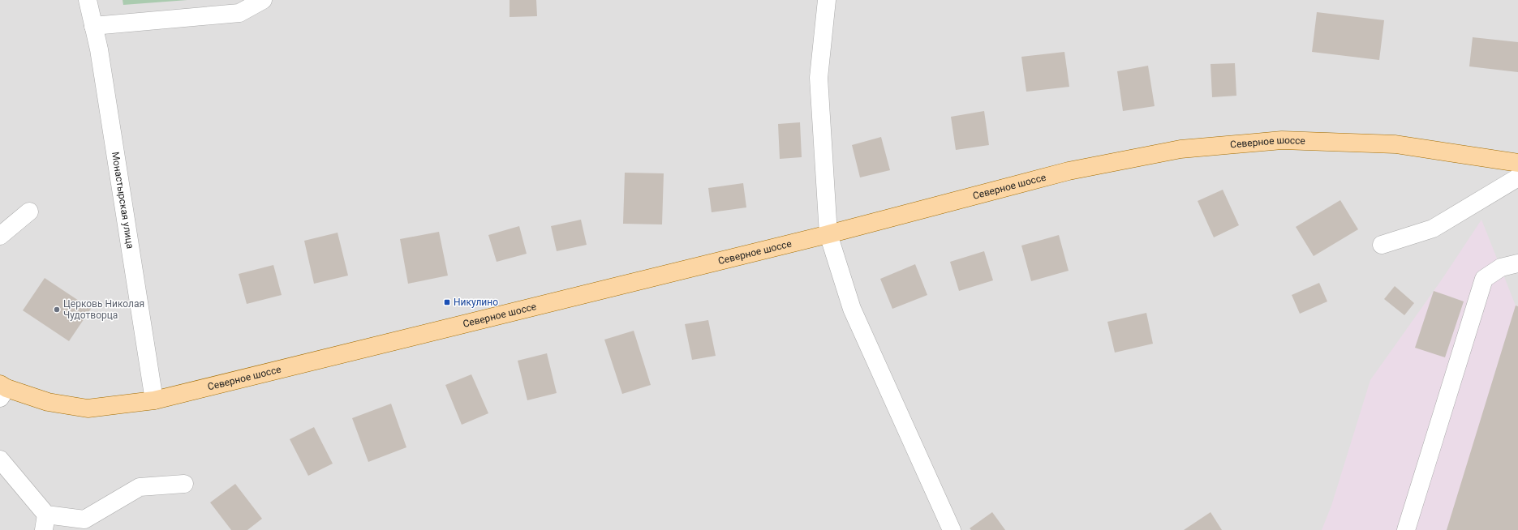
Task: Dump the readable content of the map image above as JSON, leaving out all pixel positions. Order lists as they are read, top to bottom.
{
  "streets": {
    "main road": ["Северное шоссе"],
    "street": ["Монастырская улица"]
  },
  "crossings": [
    ["Северное шоссе", "Монастырская улица"]
  ],
  "places": {
    "transit": ["Никулино"],
    "other": ["Церковь Николая Чудотворца"]
  }
}
